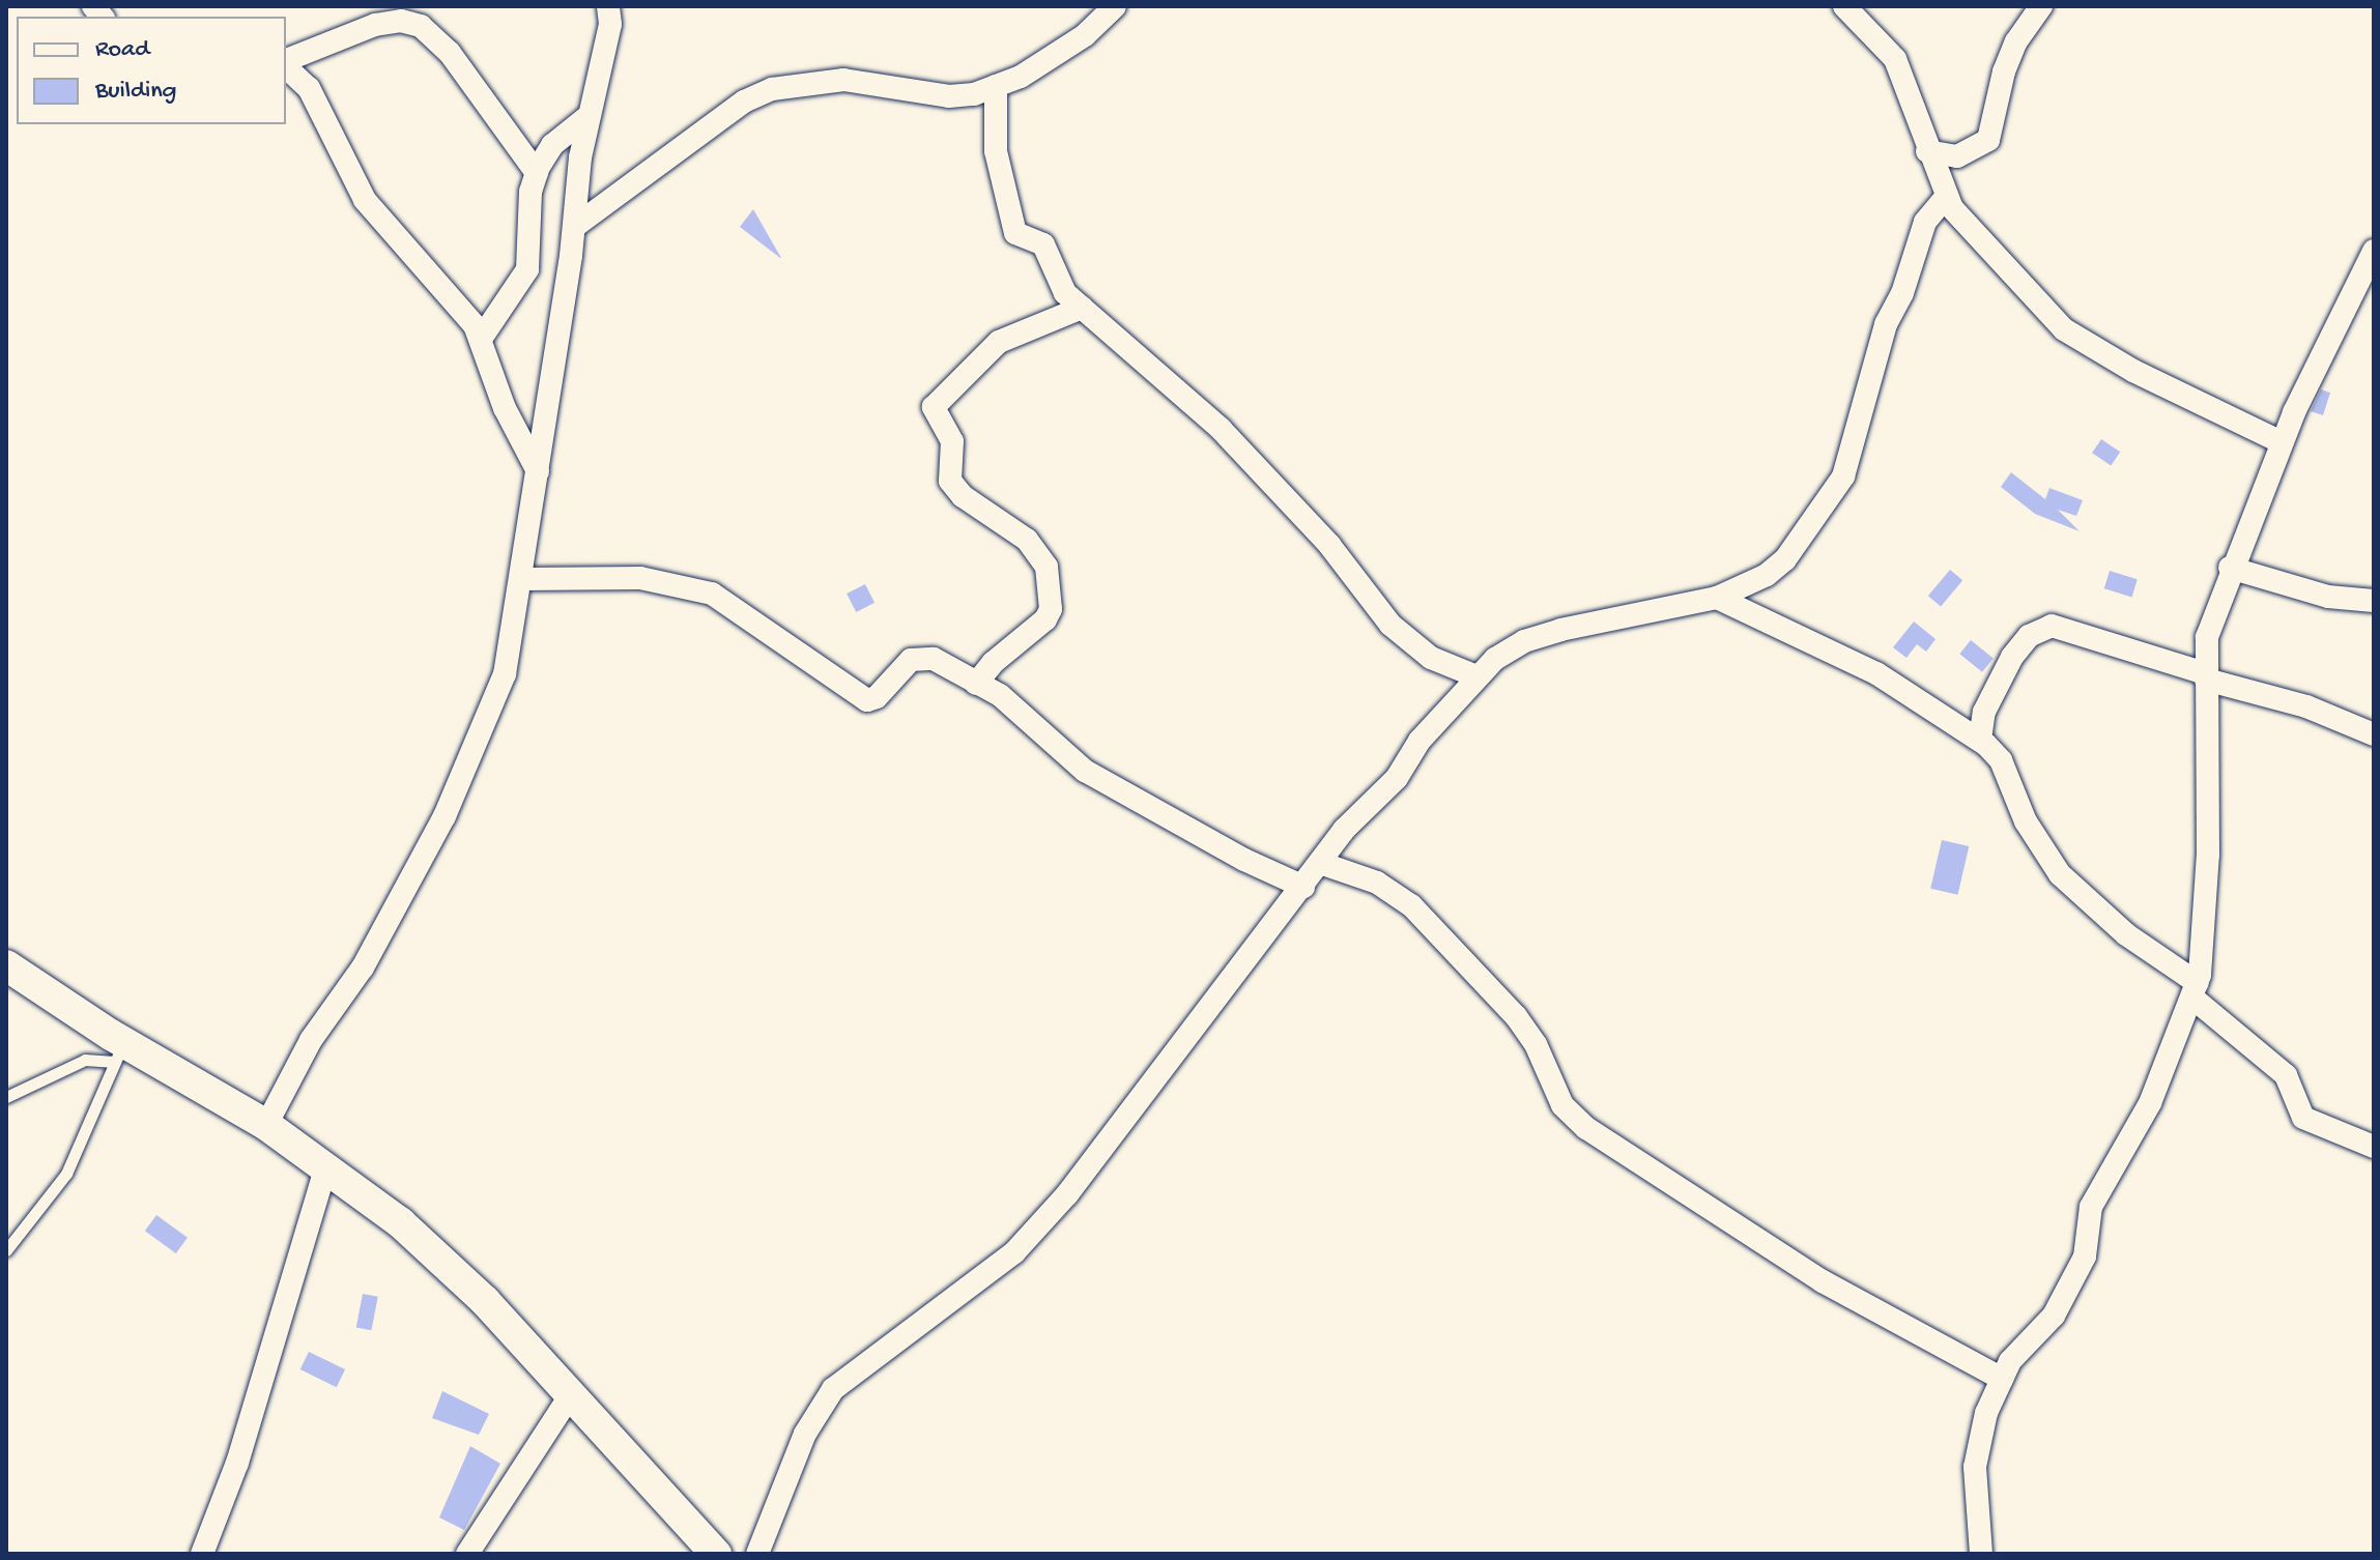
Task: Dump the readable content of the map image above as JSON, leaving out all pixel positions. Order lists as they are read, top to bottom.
{
  "legend": ["Road", "Building"]
}
